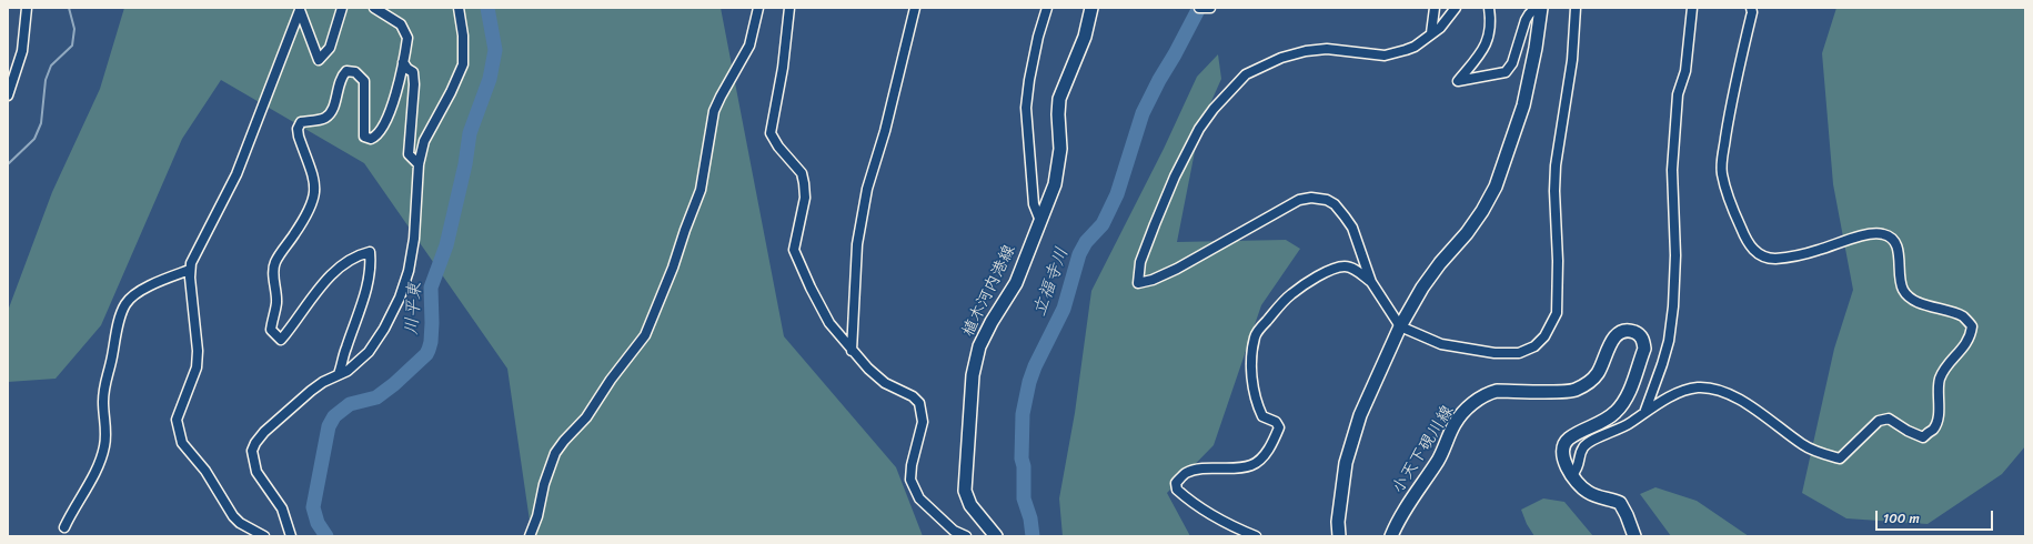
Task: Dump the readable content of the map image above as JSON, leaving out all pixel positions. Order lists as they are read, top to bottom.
{
  "streets": {
    "main road": ["植木河内港線", "小天下硯川線"]
  },
  "water": ["立福寺川", "川平東"],
  "scale_bar": "100 m"
}
